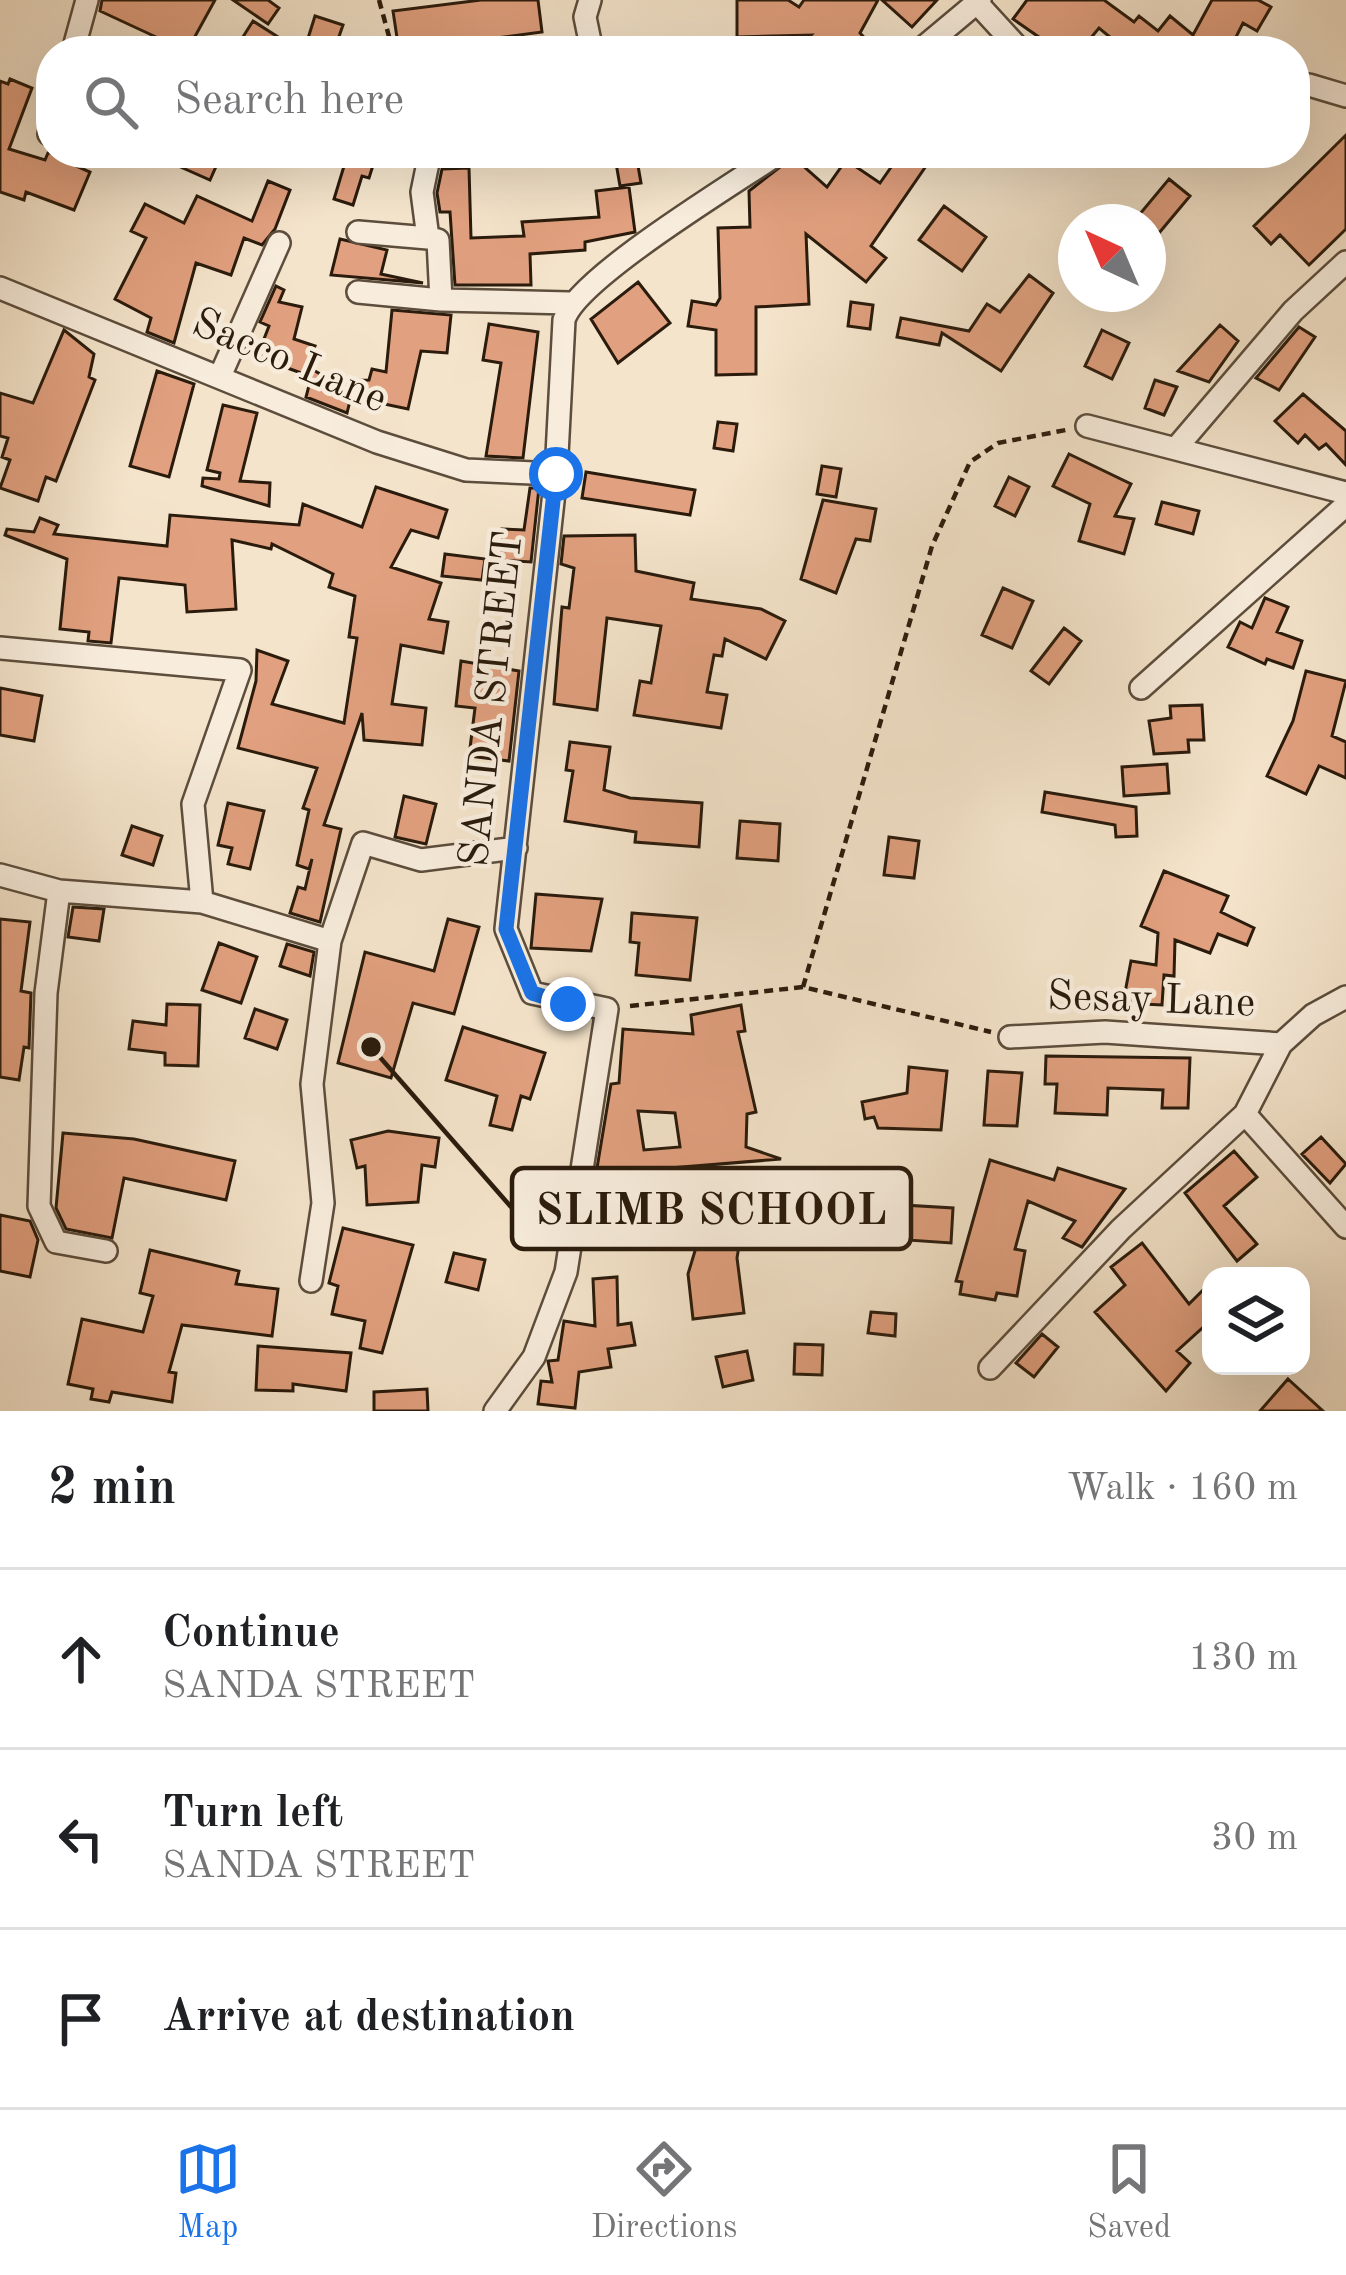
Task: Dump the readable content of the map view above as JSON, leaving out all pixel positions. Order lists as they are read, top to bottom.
{
  "streets": {
    "street": ["Sacco Lane", "SANDA STREET", "Sesay Lane"]
  },
  "crossings": [
    ["Sacco Lane", "SANDA STREET"]
  ],
  "places": ["SLIMB SCHOOL"],
  "north": "top left",
  "page": {
    "search": "Search here",
    "heading": ["2 min", "Walk · 160 m"],
    "list": [
      ["Continue", "SANDA STREET", "130 m"],
      ["Turn left", "SANDA STREET", "30 m"],
      "Arrive at destination"
    ],
    "nav": ["Map", "Directions", "Saved"]
  }
}
